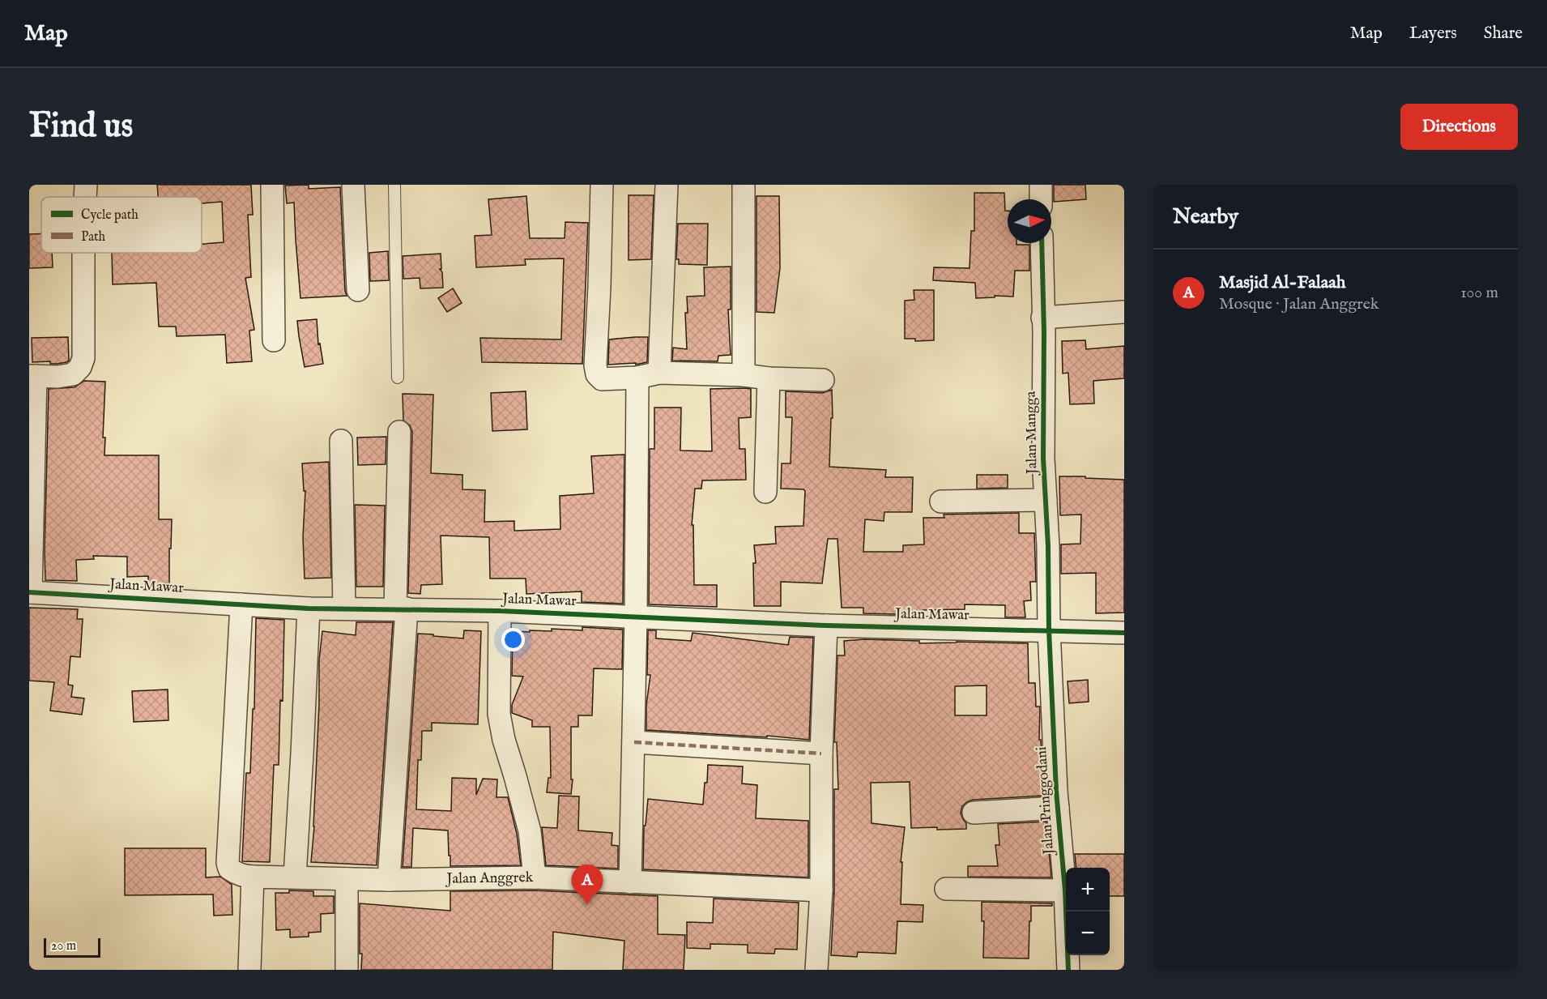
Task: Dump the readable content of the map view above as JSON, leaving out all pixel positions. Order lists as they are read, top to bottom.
{
  "streets": {
    "street": [
      "Jalan Mangga",
      "Jalan Mawar",
      "Jalan Pringgodani",
      "Jalan Anggrek"
    ]
  },
  "crossings": [
    ["Jalan Mangga", "Jalan Mawar"],
    ["Jalan Mangga", "Jalan Pringgodani"],
    ["Jalan Mawar", "Jalan Pringgodani"],
    ["Jalan Mawar", "Jalan Anggrek"]
  ],
  "legend": ["Cycle path", "Path"],
  "scale_bar": "20 m",
  "north": "right",
  "page": {
    "header": "Map",
    "nav": ["Map", "Layers", "Share"],
    "buttons": "Directions",
    "title": "Find us",
    "heading": "Nearby",
    "list": [
      {
        "mark": "A",
        "name": "Masjid Al-Falaah",
        "note": "Mosque · Jalan Anggrek",
        "value": "100 m"
      }
    ],
    "pins": "A",
    "map_buttons": ["+", "−"],
    "scale": "20 m"
  }
}
